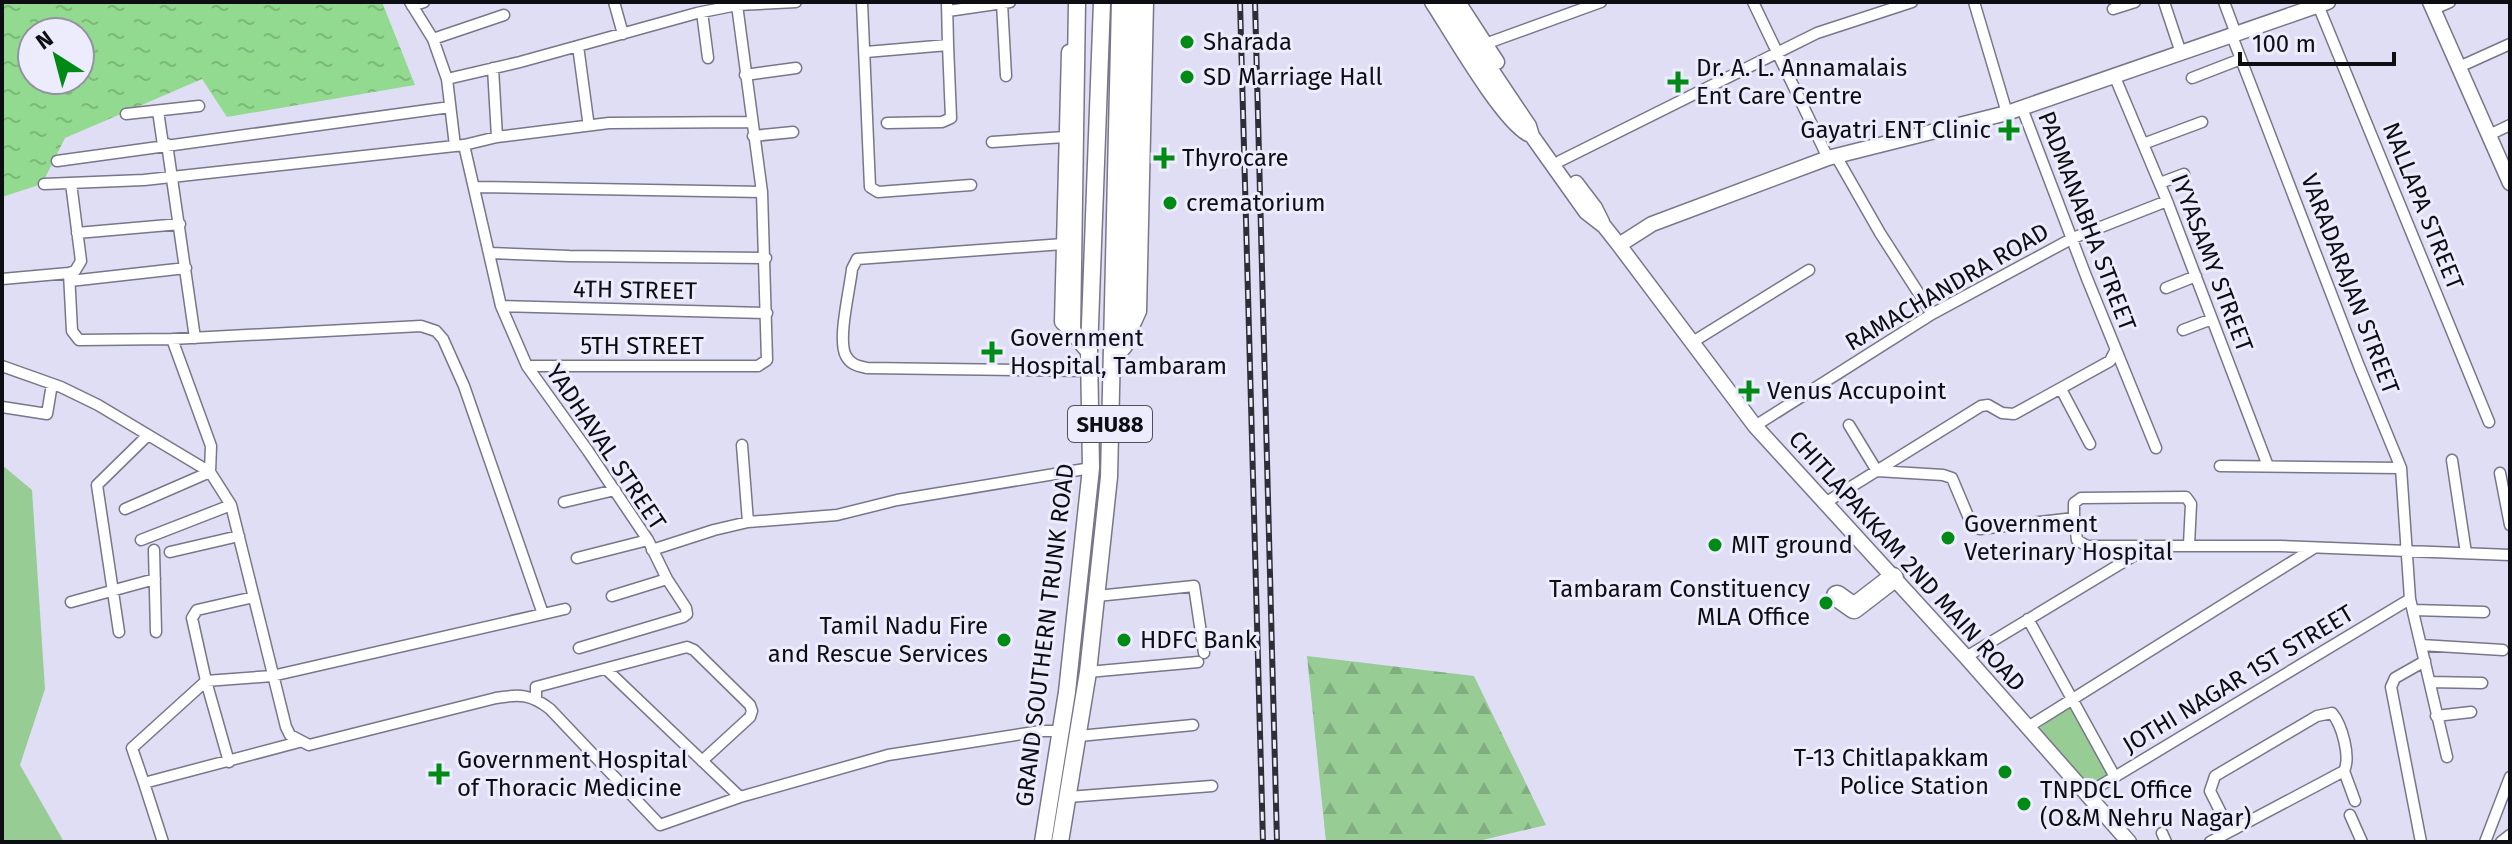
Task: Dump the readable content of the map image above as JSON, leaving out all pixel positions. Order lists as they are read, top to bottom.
{
  "streets": {
    "main road": ["SHU88", "GRAND SOUTHERN TRUNK ROAD"],
    "street": [
      "NALLAPA STREET",
      "PADMANABHA STREET",
      "IYYASAMY STREET",
      "VARADARAJAN STREET",
      "RAMACHANDRA ROAD",
      "4TH STREET",
      "5TH STREET",
      "YADHAVAL STREET",
      "CHITLAPAKKAM 2ND MAIN ROAD",
      "JOTHI NAGAR 1ST STREET"
    ]
  },
  "crossings": [
    ["PADMANABHA STREET", "RAMACHANDRA ROAD"],
    ["IYYASAMY STREET", "RAMACHANDRA ROAD"],
    ["VARADARAJAN STREET", "JOTHI NAGAR 1ST STREET"],
    ["RAMACHANDRA ROAD", "CHITLAPAKKAM 2ND MAIN ROAD"],
    ["4TH STREET", "5TH STREET"],
    ["4TH STREET", "YADHAVAL STREET"],
    ["5TH STREET", "YADHAVAL STREET"],
    ["CHITLAPAKKAM 2ND MAIN ROAD", "JOTHI NAGAR 1ST STREET"]
  ],
  "places": {
    "other": [
      "Sharada",
      "SD Marriage Hall",
      "crematorium",
      "Government Veterinary Hospital",
      "MIT ground",
      "Tambaram Constituency MLA Office",
      "Tamil Nadu Fire and Rescue Services",
      "HDFC Bank",
      "T-13 Chitlapakkam Police Station",
      "TNPDCL Office (O&M Nehru Nagar)"
    ],
    "health": [
      "Dr. A. L. Annamalais Ent Care Centre",
      "Gayatri ENT Clinic",
      "Thyrocare",
      "Government Hospital, Tambaram",
      "Venus Accupoint",
      "Government Hospital of Thoracic Medicine"
    ]
  },
  "scale_bar": "100 m",
  "north": "top left"
}
